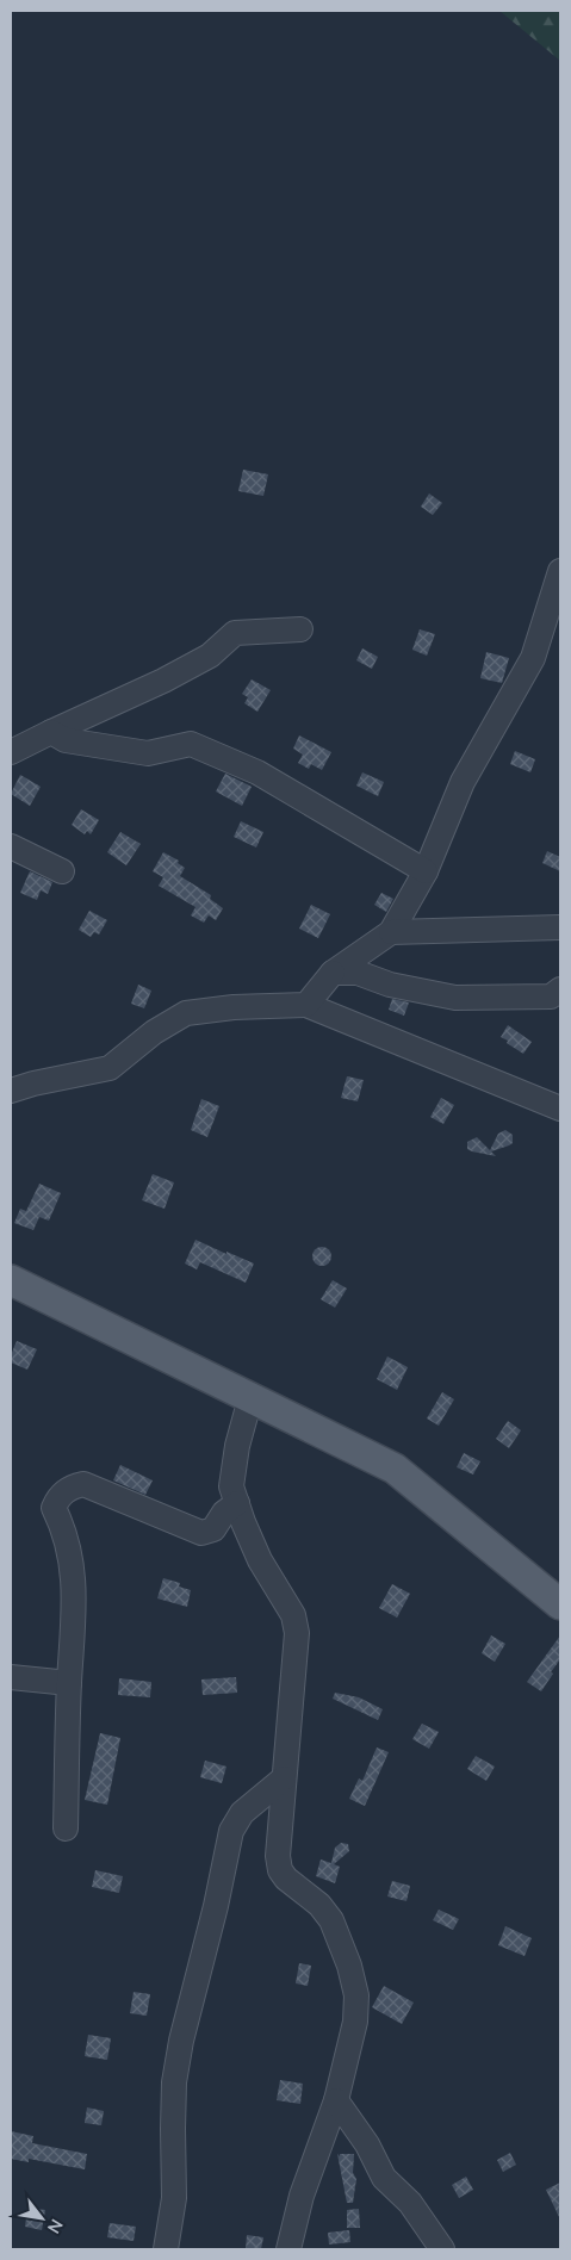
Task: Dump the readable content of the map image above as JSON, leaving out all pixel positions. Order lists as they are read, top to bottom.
{
  "north": "bottom right"
}
